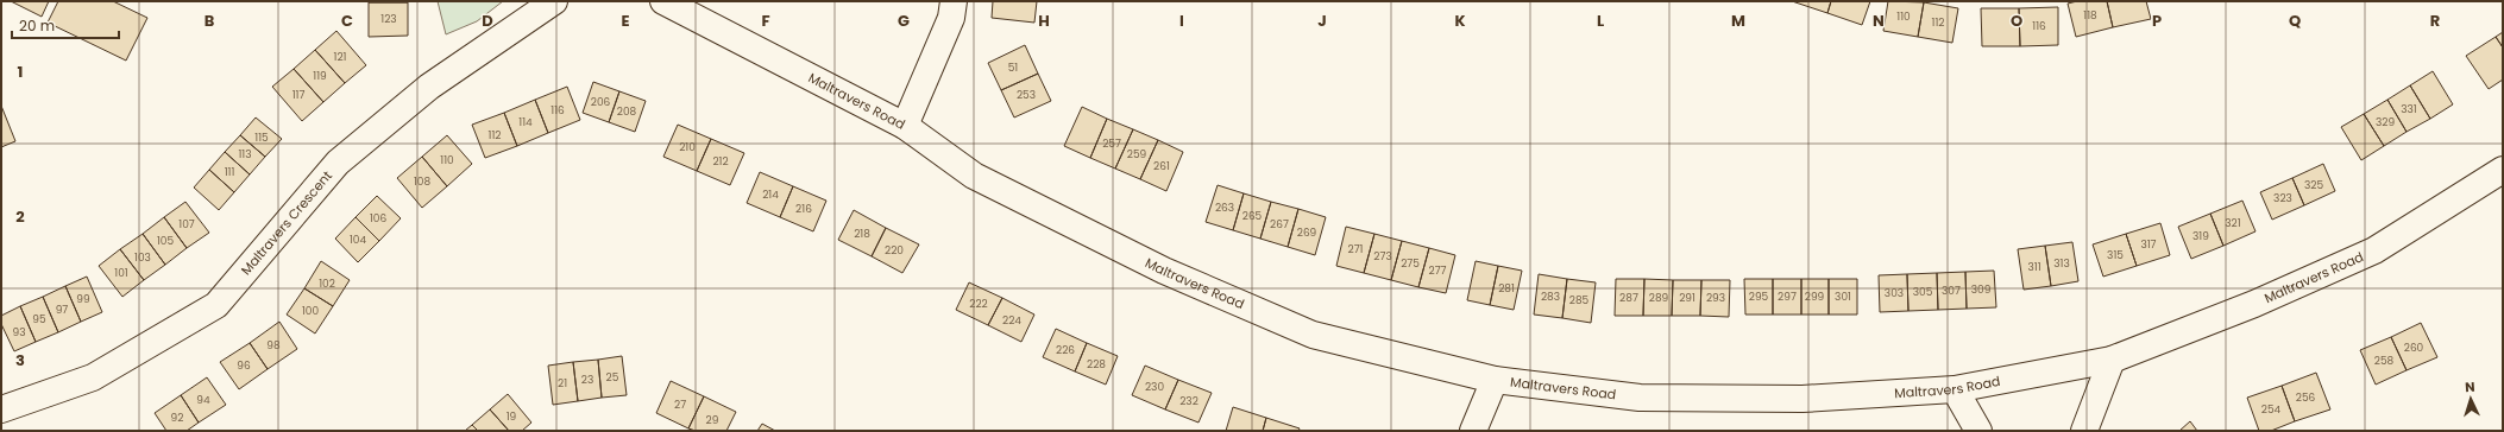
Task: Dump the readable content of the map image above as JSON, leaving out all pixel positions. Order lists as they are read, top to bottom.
{
  "streets": {
    "street": ["Maltravers Road", "Maltravers Crescent"]
  },
  "house_numbers": [
    "118",
    "110",
    "123",
    "112",
    "116",
    "121",
    "51",
    "119",
    "117",
    "253",
    "206",
    "331",
    "116",
    "208",
    "114",
    "329",
    "112",
    "115",
    "257",
    "210",
    "113",
    "259",
    "110",
    "212",
    "261",
    "111",
    "108",
    "325",
    "214",
    "323",
    "263",
    "216",
    "265",
    "106",
    "321",
    "107",
    "267",
    "269",
    "218",
    "319",
    "104",
    "105",
    "317",
    "271",
    "220",
    "315",
    "273",
    "103",
    "275",
    "313",
    "311",
    "277",
    "101",
    "102",
    "281",
    "309",
    "307",
    "305",
    "303",
    "283",
    "295",
    "297",
    "299",
    "301",
    "287",
    "289",
    "291",
    "293",
    "99",
    "285",
    "222",
    "97",
    "100",
    "95",
    "224",
    "93",
    "98",
    "260",
    "226",
    "258",
    "228",
    "96",
    "25",
    "23",
    "21",
    "230",
    "256",
    "94",
    "232",
    "27",
    "254",
    "19",
    "92",
    "29"
  ],
  "scale_bar": "20 m",
  "north": "top",
  "grid": {
    "columns": [
      "B",
      "C",
      "D",
      "E",
      "F",
      "G",
      "H",
      "I",
      "J",
      "K",
      "L",
      "M",
      "N",
      "O",
      "P",
      "Q",
      "R"
    ],
    "rows": ["1", "2", "3"]
  }
}
